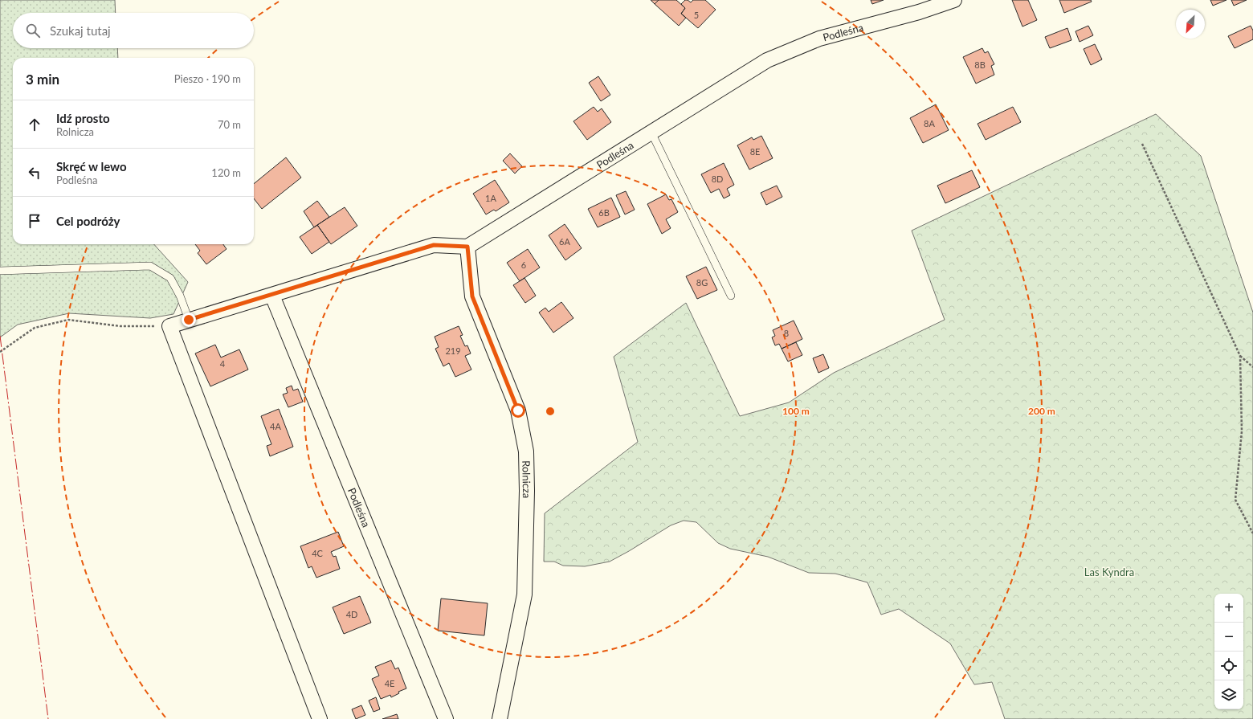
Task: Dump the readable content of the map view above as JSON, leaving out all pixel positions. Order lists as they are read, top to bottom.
{
  "streets": {
    "street": ["Podleśna", "Rolnicza"]
  },
  "crossings": [
    ["Podleśna", "Rolnicza"]
  ],
  "parks": ["Las Kyndra"],
  "house_numbers": [
    "5",
    "8B",
    "8A",
    "8E",
    "8D",
    "1A",
    "6B",
    "6A",
    "6",
    "8G",
    "8",
    "219",
    "4",
    "4A",
    "4C",
    "4D",
    "4E"
  ],
  "north": "bottom left",
  "page": {
    "search": "Szukaj tutaj",
    "heading": ["3 min", "Pieszo · 190 m"],
    "list": [
      ["Idź prosto", "Rolnicza", "70 m"],
      ["Skręć w lewo", "Podleśna", "120 m"],
      "Cel podróży"
    ],
    "map_buttons": ["+", "−"]
  },
  "rings": ["100 m", "200 m"]
}
